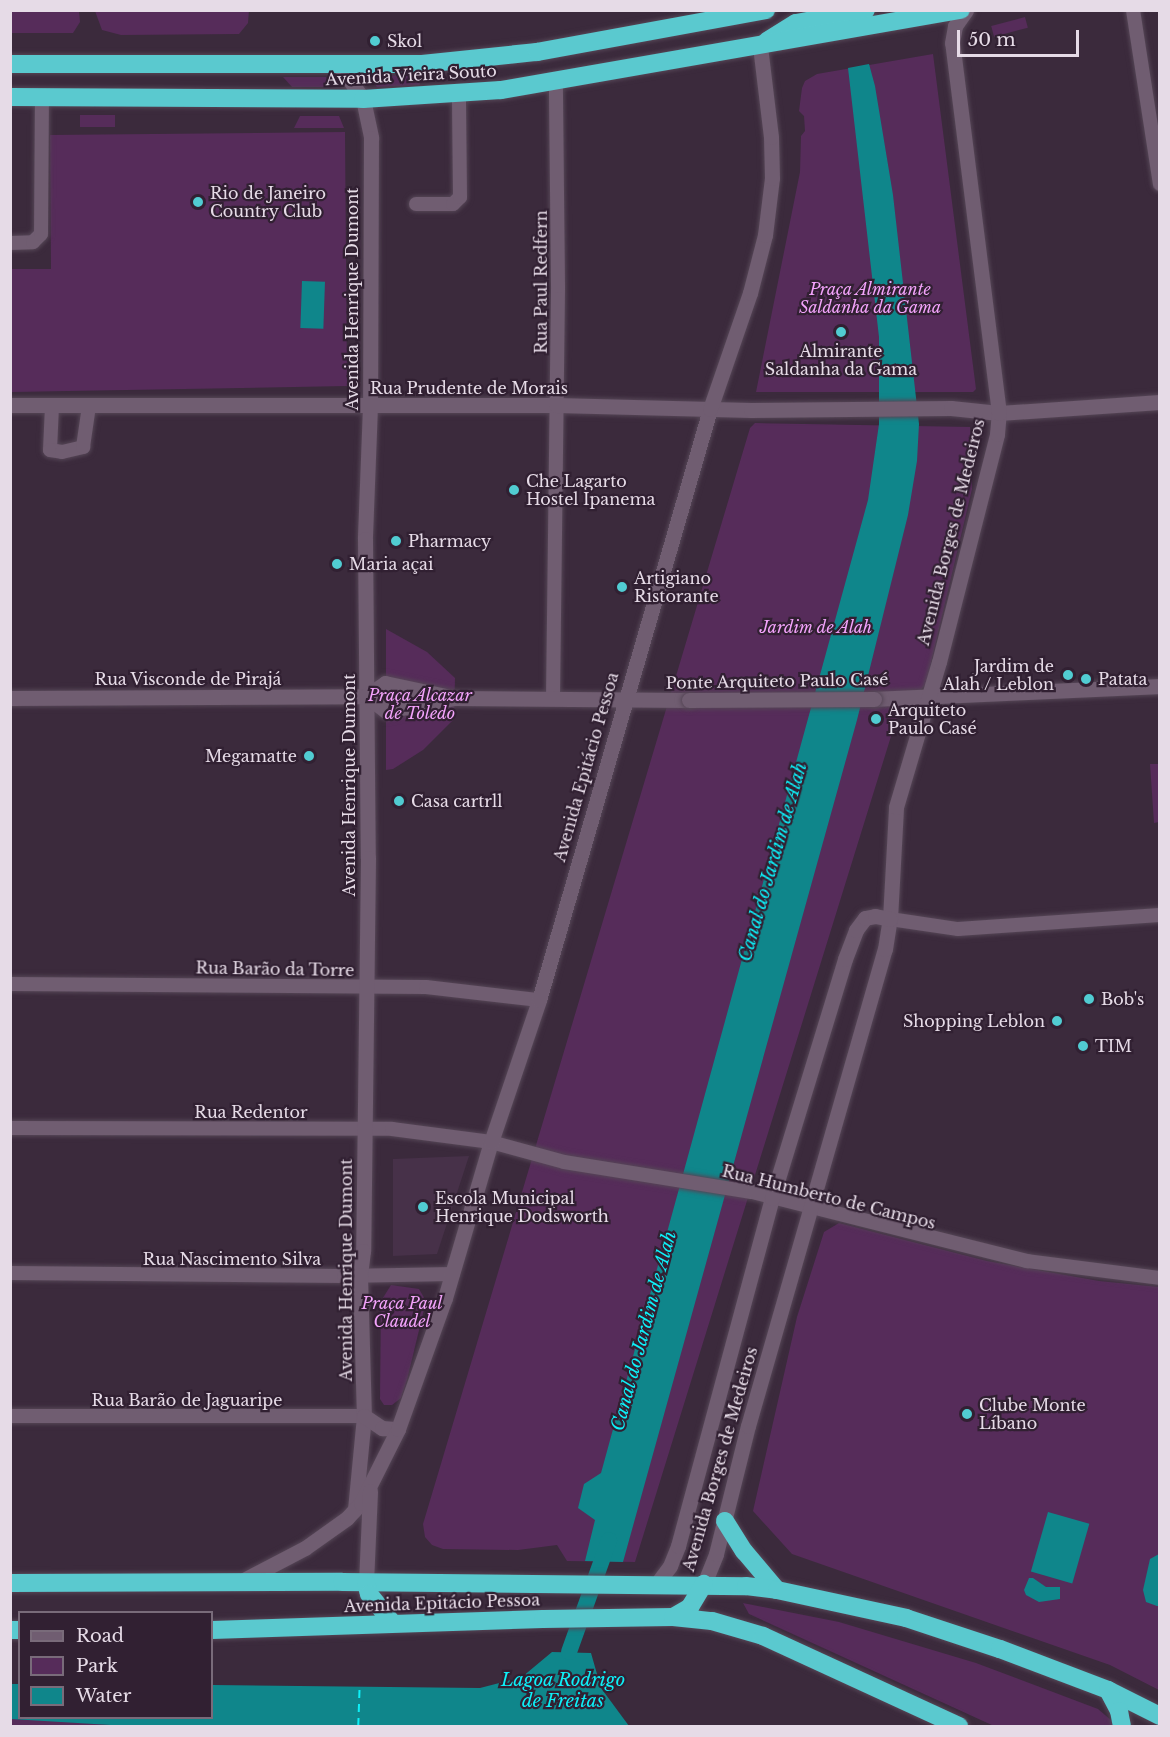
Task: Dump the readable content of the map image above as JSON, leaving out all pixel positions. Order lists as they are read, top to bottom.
{
  "streets": {
    "highway": ["Avenida Vieira Souto", "Avenida Borges de Medeiros", "Avenida Epitácio Pessoa"],
    "main road": [
      "Avenida Henrique Dumont",
      "Rua Prudente de Morais",
      "Rua Visconde de Pirajá",
      "Ponte Arquiteto Paulo Casé"
    ],
    "street": [
      "Rua Paul Redfern",
      "Rua Barão da Torre",
      "Rua Redentor",
      "Rua Humberto de Campos",
      "Rua Nascimento Silva",
      "Rua Barão de Jaguaripe"
    ]
  },
  "crossings": [
    ["Avenida Vieira Souto", "Rua Paul Redfern"],
    ["Avenida Vieira Souto", "Avenida Henrique Dumont"],
    ["Avenida Vieira Souto", "Avenida Epitácio Pessoa"],
    ["Rua Paul Redfern", "Rua Prudente de Morais"],
    ["Rua Paul Redfern", "Rua Visconde de Pirajá"],
    ["Avenida Henrique Dumont", "Rua Prudente de Morais"],
    ["Avenida Henrique Dumont", "Rua Visconde de Pirajá"],
    ["Avenida Henrique Dumont", "Avenida Epitácio Pessoa"],
    ["Avenida Henrique Dumont", "Rua Barão da Torre"],
    ["Avenida Henrique Dumont", "Rua Redentor"],
    ["Avenida Henrique Dumont", "Rua Nascimento Silva"],
    ["Avenida Henrique Dumont", "Rua Barão de Jaguaripe"],
    ["Rua Prudente de Morais", "Avenida Borges de Medeiros"],
    ["Rua Prudente de Morais", "Avenida Epitácio Pessoa"],
    ["Avenida Borges de Medeiros", "Ponte Arquiteto Paulo Casé"],
    ["Avenida Borges de Medeiros", "Avenida Epitácio Pessoa"],
    ["Avenida Borges de Medeiros", "Rua Humberto de Campos"],
    ["Rua Visconde de Pirajá", "Ponte Arquiteto Paulo Casé"],
    ["Rua Visconde de Pirajá", "Avenida Epitácio Pessoa"],
    ["Ponte Arquiteto Paulo Casé", "Avenida Epitácio Pessoa"],
    ["Avenida Epitácio Pessoa", "Rua Barão da Torre"],
    ["Avenida Epitácio Pessoa", "Rua Redentor"],
    ["Avenida Epitácio Pessoa", "Rua Humberto de Campos"],
    ["Avenida Epitácio Pessoa", "Rua Nascimento Silva"],
    ["Rua Redentor", "Rua Humberto de Campos"]
  ],
  "water": ["Canal do Jardim de Alah", "Lagoa Rodrigo de Freitas"],
  "parks": [
    "Praça Almirante Saldanha da Gama",
    "Jardim de Alah",
    "Praça Alcazar de Toledo",
    "Praça Paul Claudel"
  ],
  "places": [
    "Skol",
    "Rio de Janeiro Country Club",
    "Almirante Saldanha da Gama",
    "Che Lagarto Hostel Ipanema",
    "Pharmacy",
    "Maria açai",
    "Artigiano Ristorante",
    "Jardim de Alah / Leblon",
    "Patata",
    "Arquiteto Paulo Casé",
    "Megamatte",
    "Casa cartrll",
    "Bob's",
    "Shopping Leblon",
    "TIM",
    "Escola Municipal Henrique Dodsworth",
    "Clube Monte Líbano"
  ],
  "legend": ["Road", "Park", "Water"],
  "scale_bar": "50 m"
}
